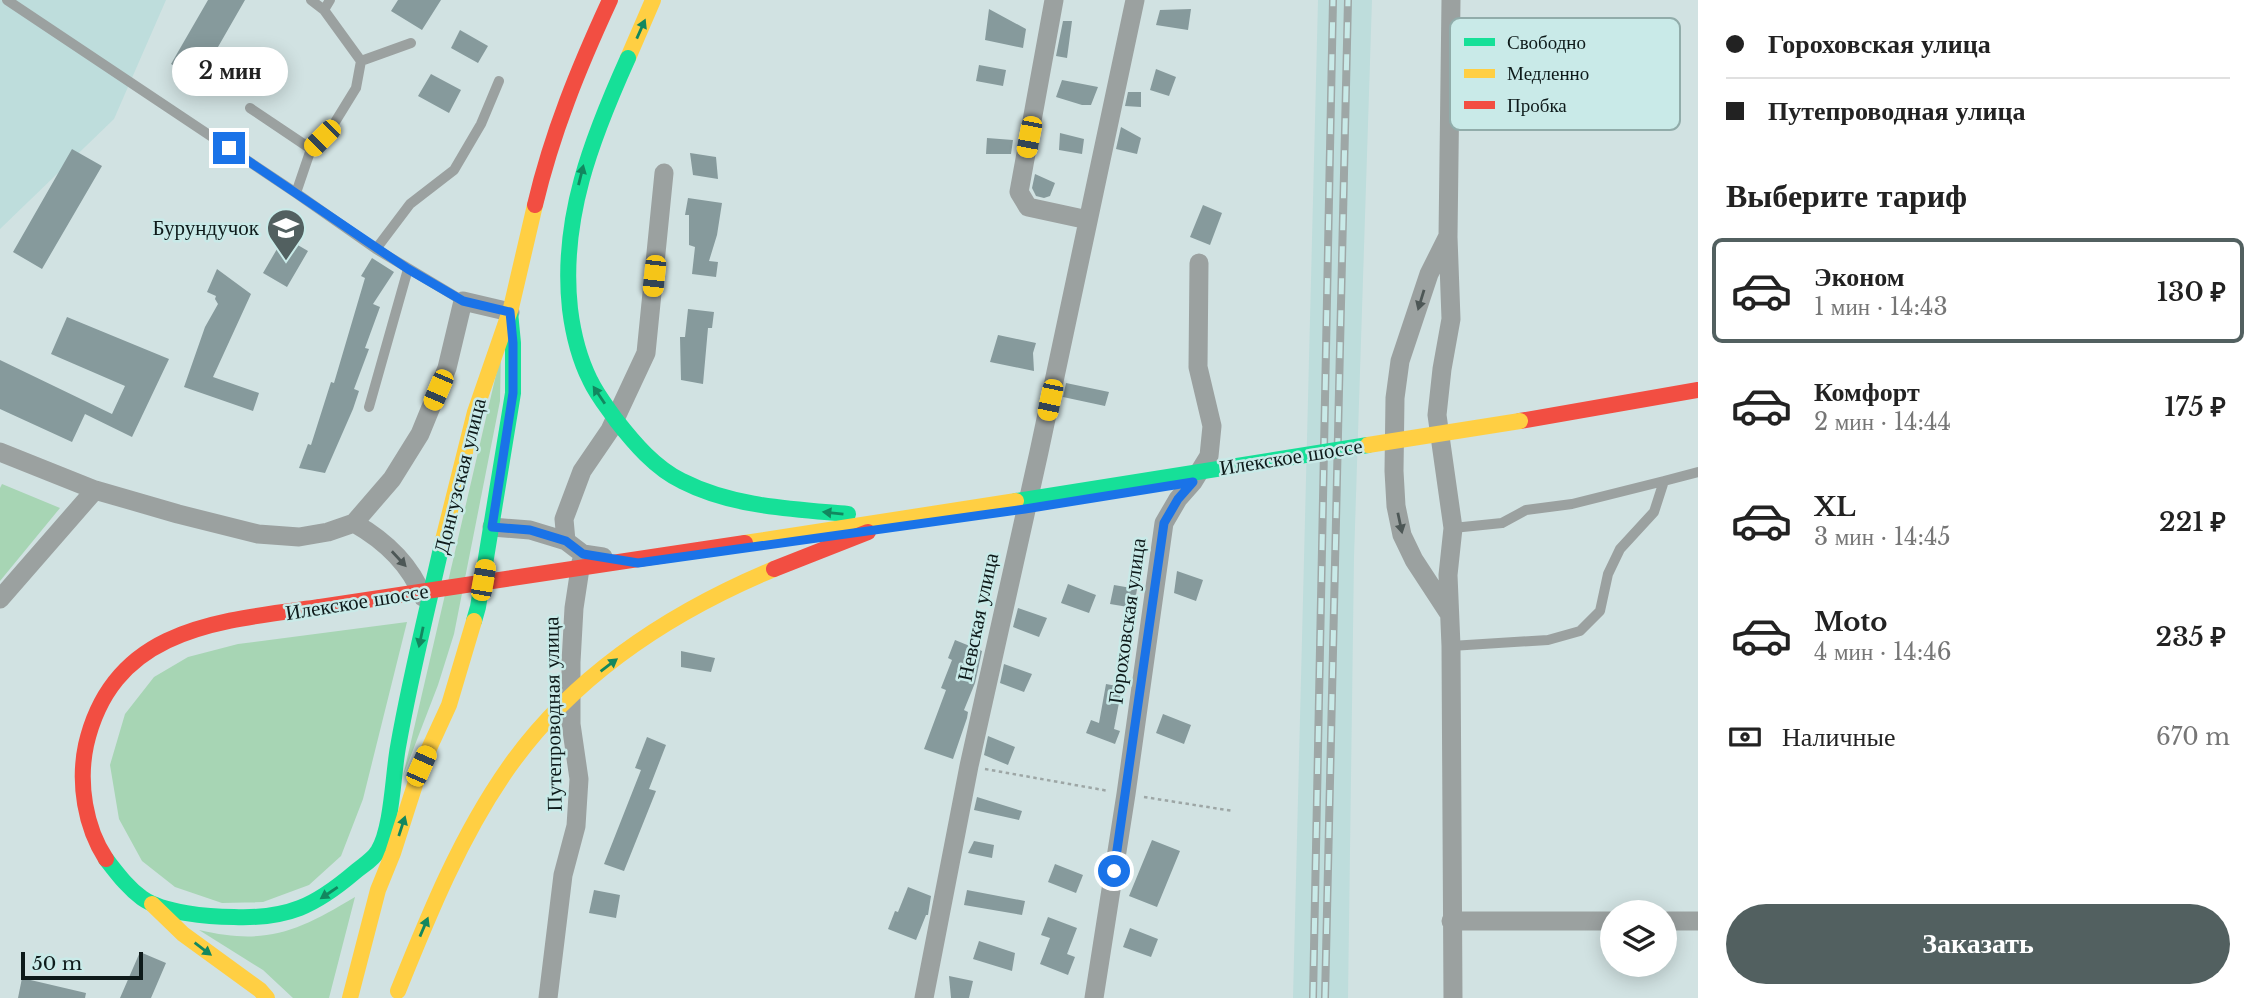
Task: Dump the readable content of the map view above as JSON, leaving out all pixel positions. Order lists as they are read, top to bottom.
{
  "streets": {
    "main road": ["Илекское шоссе", "Донгузская улица"],
    "street": ["Невская улица", "Гороховская улица", "Путепроводная улица"]
  },
  "places": {
    "school or university": ["Бурундучок"]
  },
  "legend": ["Свободно", "Медленно", "Пробка"],
  "scale_bar": "50 m",
  "page": {
    "banner": ["Гороховская улица", "Путепроводная улица"],
    "bubble": "2 мин",
    "heading": "Выберите тариф",
    "list": [
      {
        "name": "Эконом",
        "note": "1 мин · 14:43",
        "value": "130 ₽"
      },
      {
        "name": "Комфорт",
        "note": "2 мин · 14:44",
        "value": "175 ₽"
      },
      {
        "name": "XL",
        "note": "3 мин · 14:45",
        "value": "221 ₽"
      },
      {
        "name": "Moto",
        "note": "4 мин · 14:46",
        "value": "235 ₽"
      }
    ],
    "pay": ["Наличные", "670 m"],
    "buttons": "Заказать",
    "scale": "50 m"
  }
}
